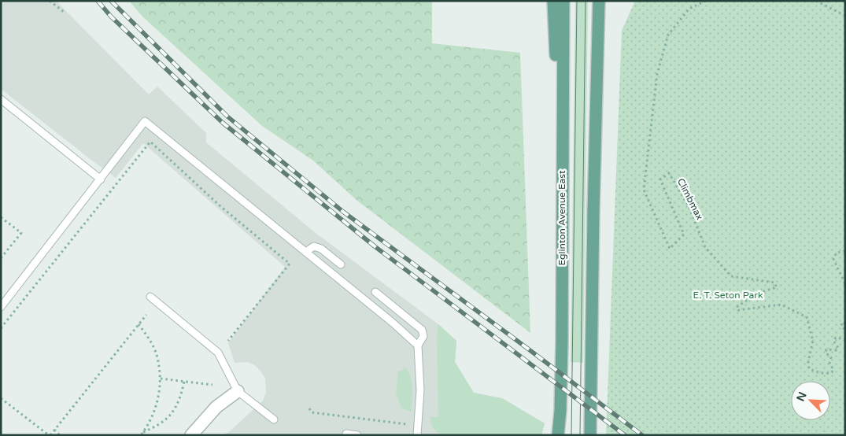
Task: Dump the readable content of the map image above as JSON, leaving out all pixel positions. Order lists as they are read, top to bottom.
{
  "streets": {
    "main road": ["Eglinton Avenue East"],
    "path": ["Climbmax"]
  },
  "parks": ["E. T. Seton Park"],
  "north": "top left"
}
